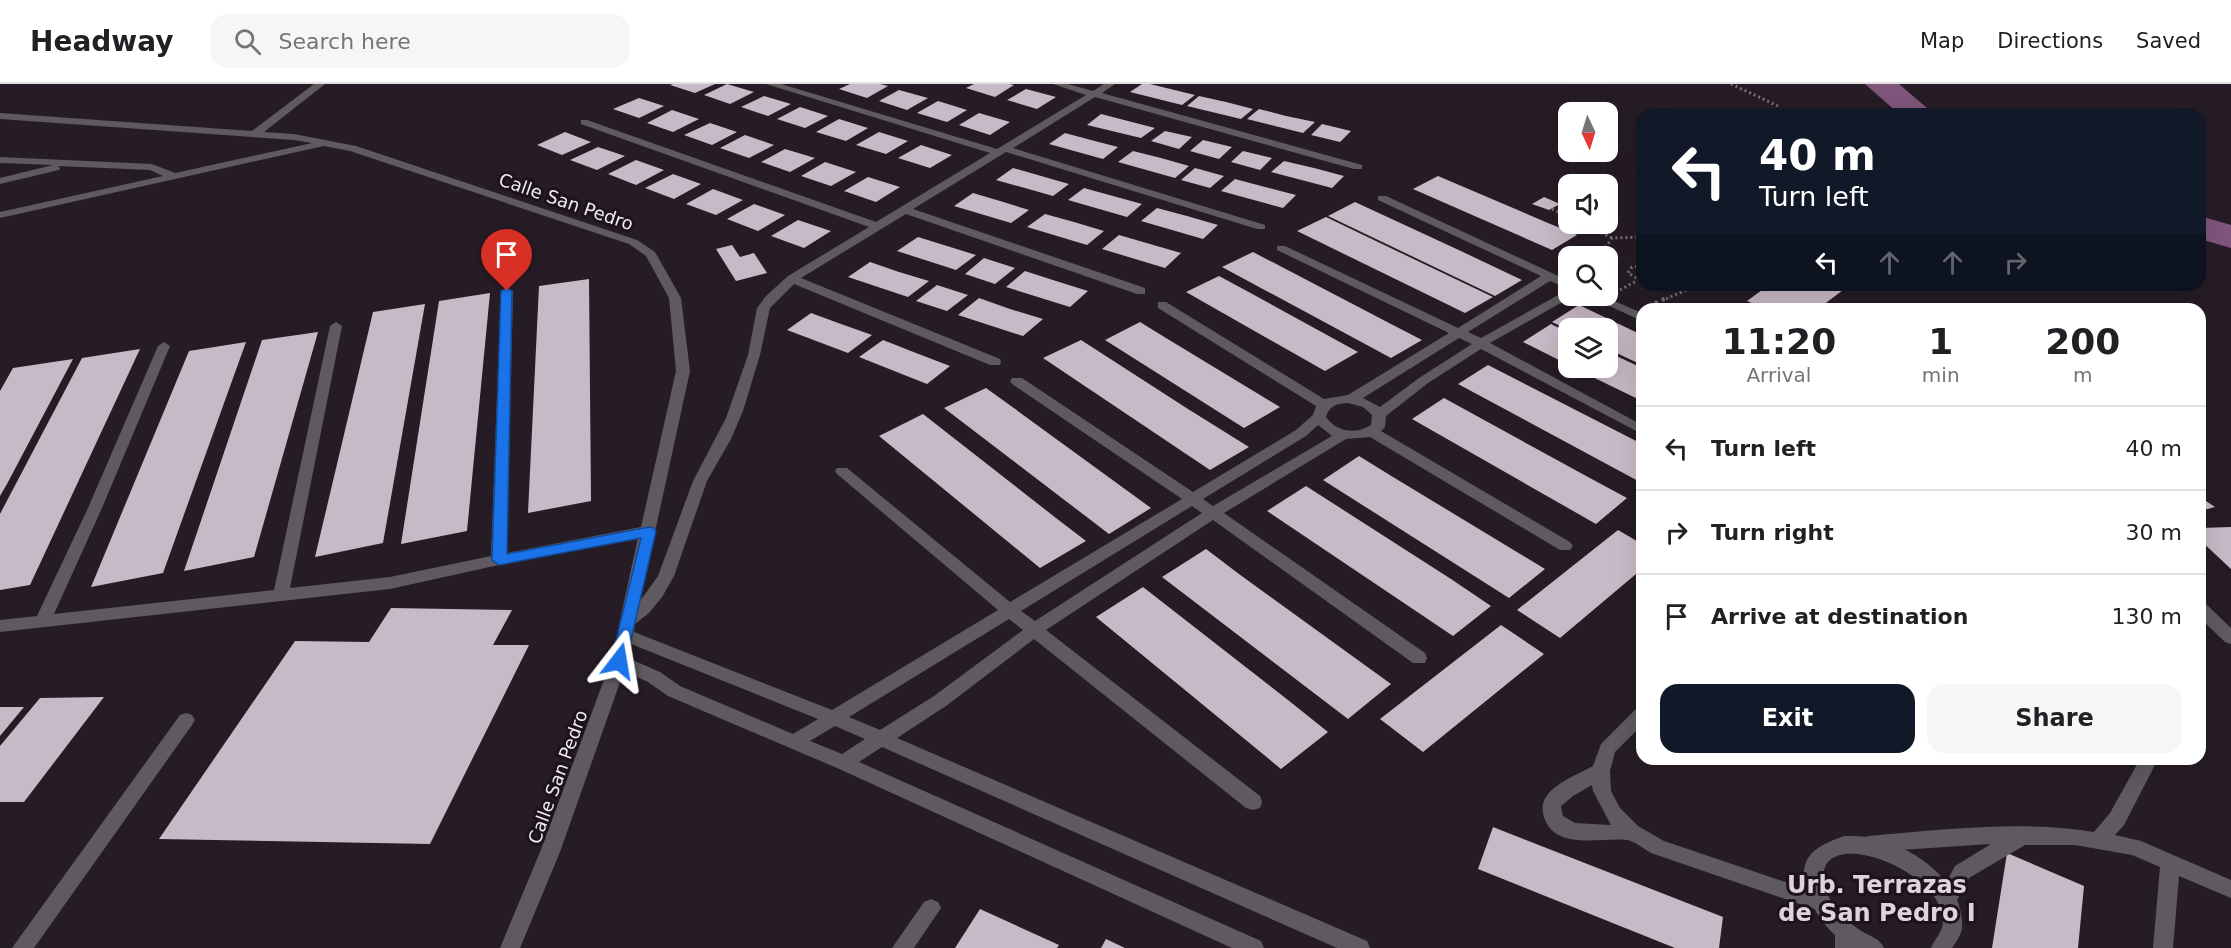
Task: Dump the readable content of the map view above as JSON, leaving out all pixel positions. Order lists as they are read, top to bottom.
{
  "streets": {
    "street": ["Calle San Pedro"]
  },
  "districts": ["Urb. Terrazas de San Pedro I"],
  "north": "bottom",
  "page": {
    "header": "Headway",
    "search": "Search here",
    "nav": ["Map", "Directions", "Saved"],
    "turn": ["40 m", "Turn left"],
    "eta": [
      "11:20",
      "Arrival",
      "1",
      "min",
      "200",
      "m"
    ],
    "list": [
      {
        "name": "Turn left",
        "value": "40 m"
      },
      {
        "name": "Turn right",
        "value": "30 m"
      },
      {
        "name": "Arrive at destination",
        "value": "130 m"
      }
    ],
    "buttons": ["Exit", "Share"]
  }
}
